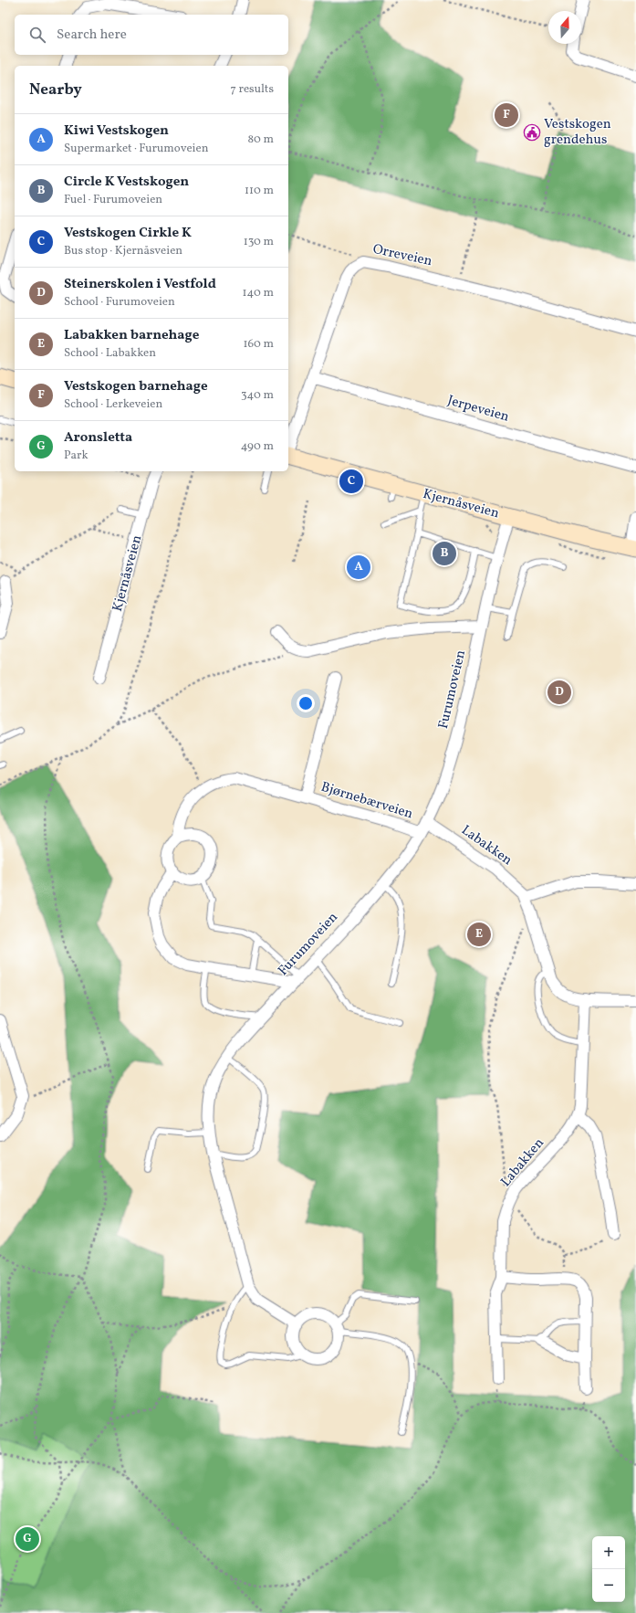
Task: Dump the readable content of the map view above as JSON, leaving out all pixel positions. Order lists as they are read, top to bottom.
{
  "streets": {
    "main road": ["Kjernåsveien"],
    "street": [
      "Orreveien",
      "Jerpeveien",
      "Furumoveien",
      "Bjørnebærveien",
      "Labakken"
    ]
  },
  "crossings": [
    ["Orreveien", "Jerpeveien"],
    ["Kjernåsveien", "Furumoveien"],
    ["Furumoveien", "Bjørnebærveien"],
    ["Furumoveien", "Labakken"]
  ],
  "places": {
    "public building": ["Vestskogen grendehus"]
  },
  "north": "top",
  "page": {
    "search": "Search here",
    "heading": ["Nearby", "7 results"],
    "pins": [
      "F",
      "C",
      "B",
      "A",
      "D",
      "E",
      "G"
    ],
    "list": [
      {
        "mark": "A",
        "name": "Kiwi Vestskogen",
        "note": "Supermarket · Furumoveien",
        "value": "80 m"
      },
      {
        "mark": "B",
        "name": "Circle K Vestskogen",
        "note": "Fuel · Furumoveien",
        "value": "110 m"
      },
      {
        "mark": "C",
        "name": "Vestskogen Cirkle K",
        "note": "Bus stop · Kjernåsveien",
        "value": "130 m"
      },
      {
        "mark": "D",
        "name": "Steinerskolen i Vestfold",
        "note": "School · Furumoveien",
        "value": "140 m"
      },
      {
        "mark": "E",
        "name": "Labakken barnehage",
        "note": "School · Labakken",
        "value": "160 m"
      },
      {
        "mark": "F",
        "name": "Vestskogen barnehage",
        "note": "School · Lerkeveien",
        "value": "340 m"
      },
      {
        "mark": "G",
        "name": "Aronsletta",
        "note": "Park",
        "value": "490 m"
      }
    ],
    "map_buttons": ["+", "−"]
  }
}
